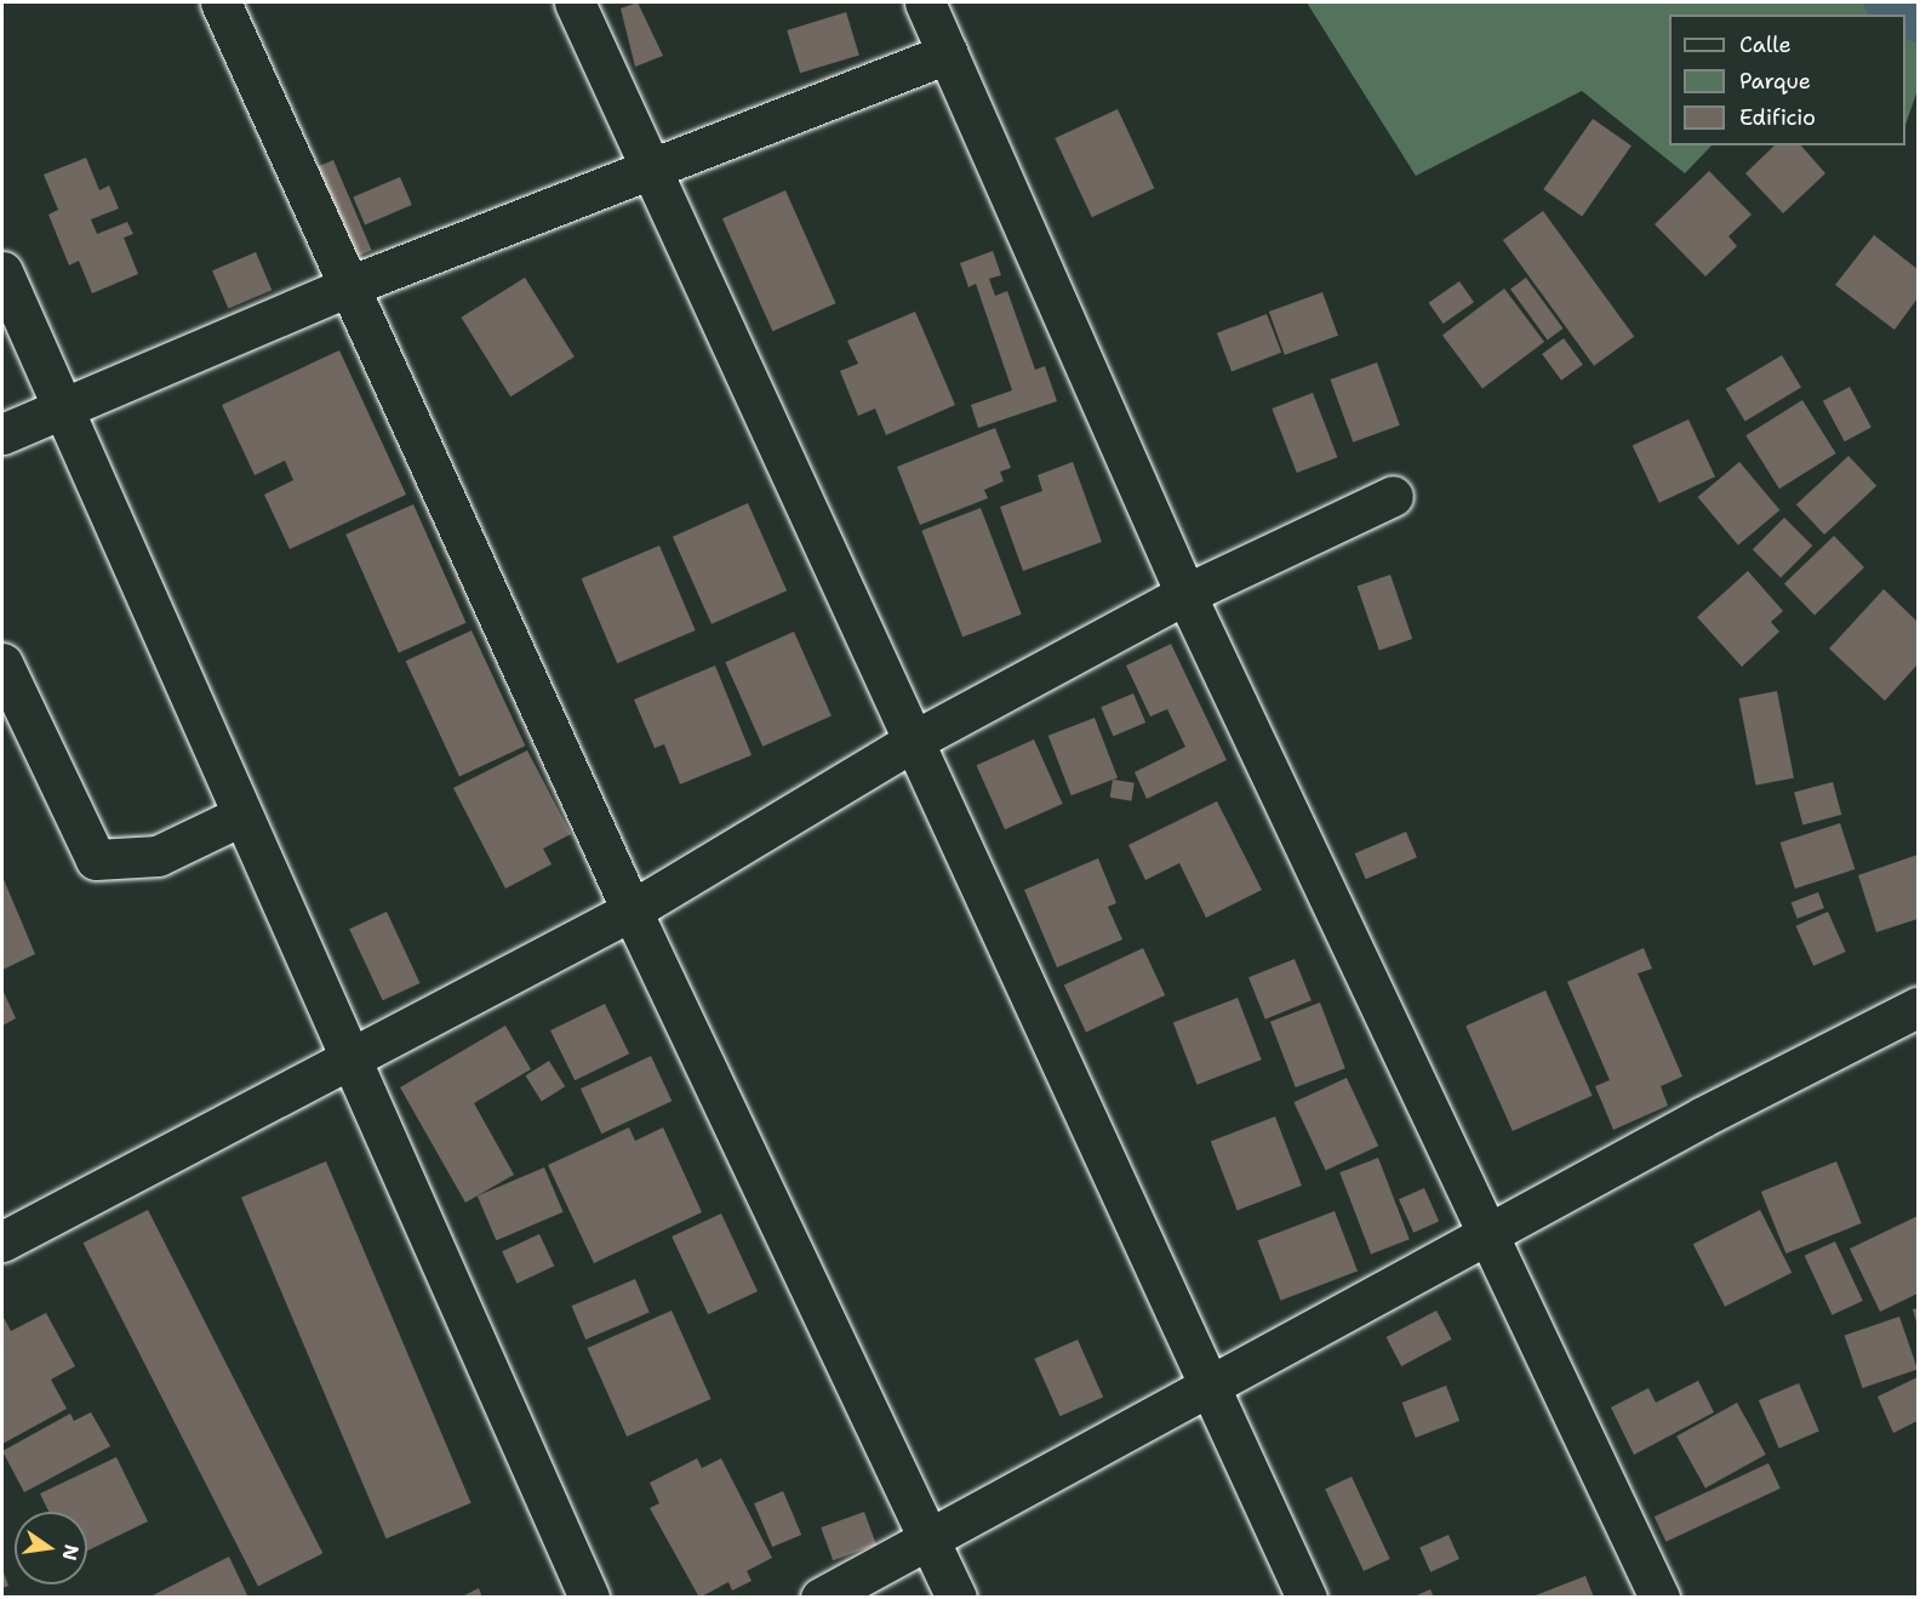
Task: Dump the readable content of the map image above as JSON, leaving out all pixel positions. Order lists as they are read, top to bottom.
{
  "legend": ["Calle", "Parque", "Edificio"],
  "north": "right"
}
